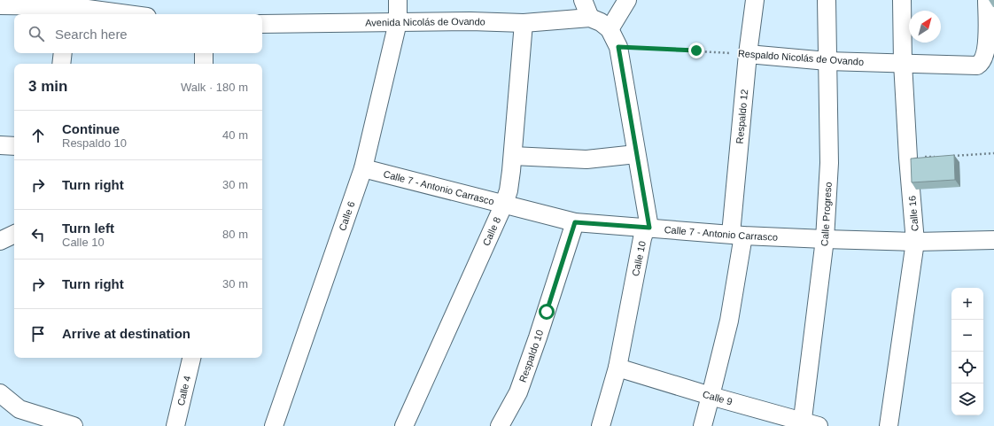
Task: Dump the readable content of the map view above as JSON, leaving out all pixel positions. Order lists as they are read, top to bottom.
{
  "streets": {
    "street": [
      "Avenida Nicolás de Ovando",
      "Respaldo Nicolás de Ovando",
      "Respaldo 12",
      "Calle 7 - Antonio Carrasco",
      "Calle Progreso",
      "Calle 16",
      "Calle 6",
      "Calle 8",
      "Calle 10",
      "Respaldo 10",
      "Calle 4",
      "Calle 9"
    ]
  },
  "crossings": [
    ["Avenida Nicolás de Ovando", "Calle 6"],
    ["Avenida Nicolás de Ovando", "Calle 8"],
    ["Respaldo Nicolás de Ovando", "Respaldo 12"],
    ["Respaldo Nicolás de Ovando", "Calle Progreso"],
    ["Respaldo Nicolás de Ovando", "Calle 16"],
    ["Respaldo Nicolás de Ovando", "Calle 10"],
    ["Respaldo 12", "Calle 7 - Antonio Carrasco"],
    ["Respaldo 12", "Calle 9"],
    ["Calle 7 - Antonio Carrasco", "Calle Progreso"],
    ["Calle 7 - Antonio Carrasco", "Calle 16"],
    ["Calle 7 - Antonio Carrasco", "Calle 6"],
    ["Calle 7 - Antonio Carrasco", "Calle 8"],
    ["Calle 7 - Antonio Carrasco", "Calle 10"],
    ["Calle 7 - Antonio Carrasco", "Respaldo 10"],
    ["Calle Progreso", "Calle 9"],
    ["Calle 10", "Calle 9"]
  ],
  "north": "top right",
  "page": {
    "search": "Search here",
    "heading": ["3 min", "Walk · 180 m"],
    "list": [
      ["Continue", "Respaldo 10", "40 m"],
      ["Turn right", "30 m"],
      ["Turn left", "Calle 10", "80 m"],
      ["Turn right", "30 m"],
      "Arrive at destination"
    ],
    "map_buttons": ["+", "−"]
  }
}
